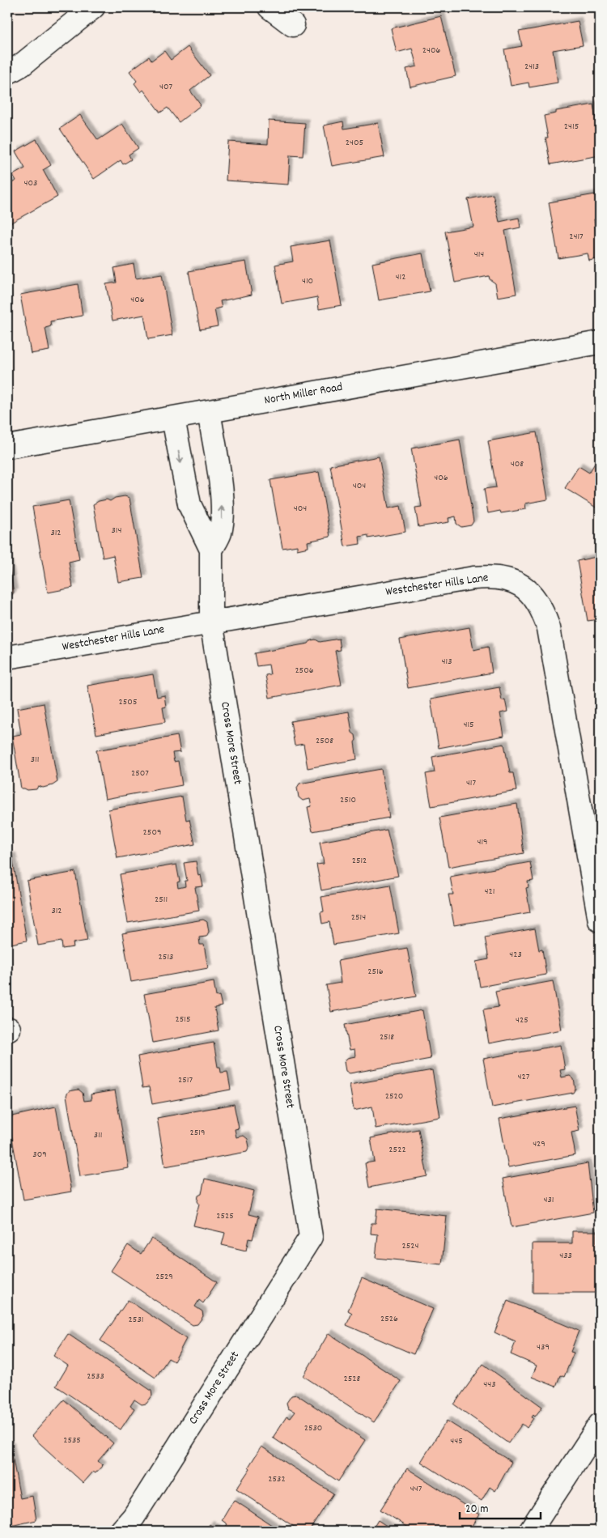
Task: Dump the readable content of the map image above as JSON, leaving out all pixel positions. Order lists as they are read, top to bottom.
{
  "streets": {
    "street": ["North Miller Road", "Westchester Hills Lane", "Cross More Street"]
  },
  "crossings": [
    ["North Miller Road", "Cross More Street"],
    ["Westchester Hills Lane", "Cross More Street"]
  ],
  "house_numbers": [
    "2406",
    "2413",
    "407",
    "2415",
    "2405",
    "403",
    "2417",
    "414",
    "412",
    "410",
    "406",
    "408",
    "406",
    "404",
    "404",
    "314",
    "312",
    "413",
    "2506",
    "2505",
    "415",
    "2508",
    "311",
    "2507",
    "417",
    "2510",
    "2509",
    "419",
    "2512",
    "421",
    "2511",
    "312",
    "2514",
    "423",
    "2513",
    "2516",
    "2515",
    "425",
    "2518",
    "427",
    "2517",
    "2520",
    "2519",
    "311",
    "429",
    "2522",
    "309",
    "431",
    "2525",
    "2524",
    "433",
    "2529",
    "2526",
    "2531",
    "439",
    "2533",
    "2528",
    "443",
    "2530",
    "2535",
    "445",
    "2532",
    "447"
  ],
  "scale_bar": "20 m"
}
